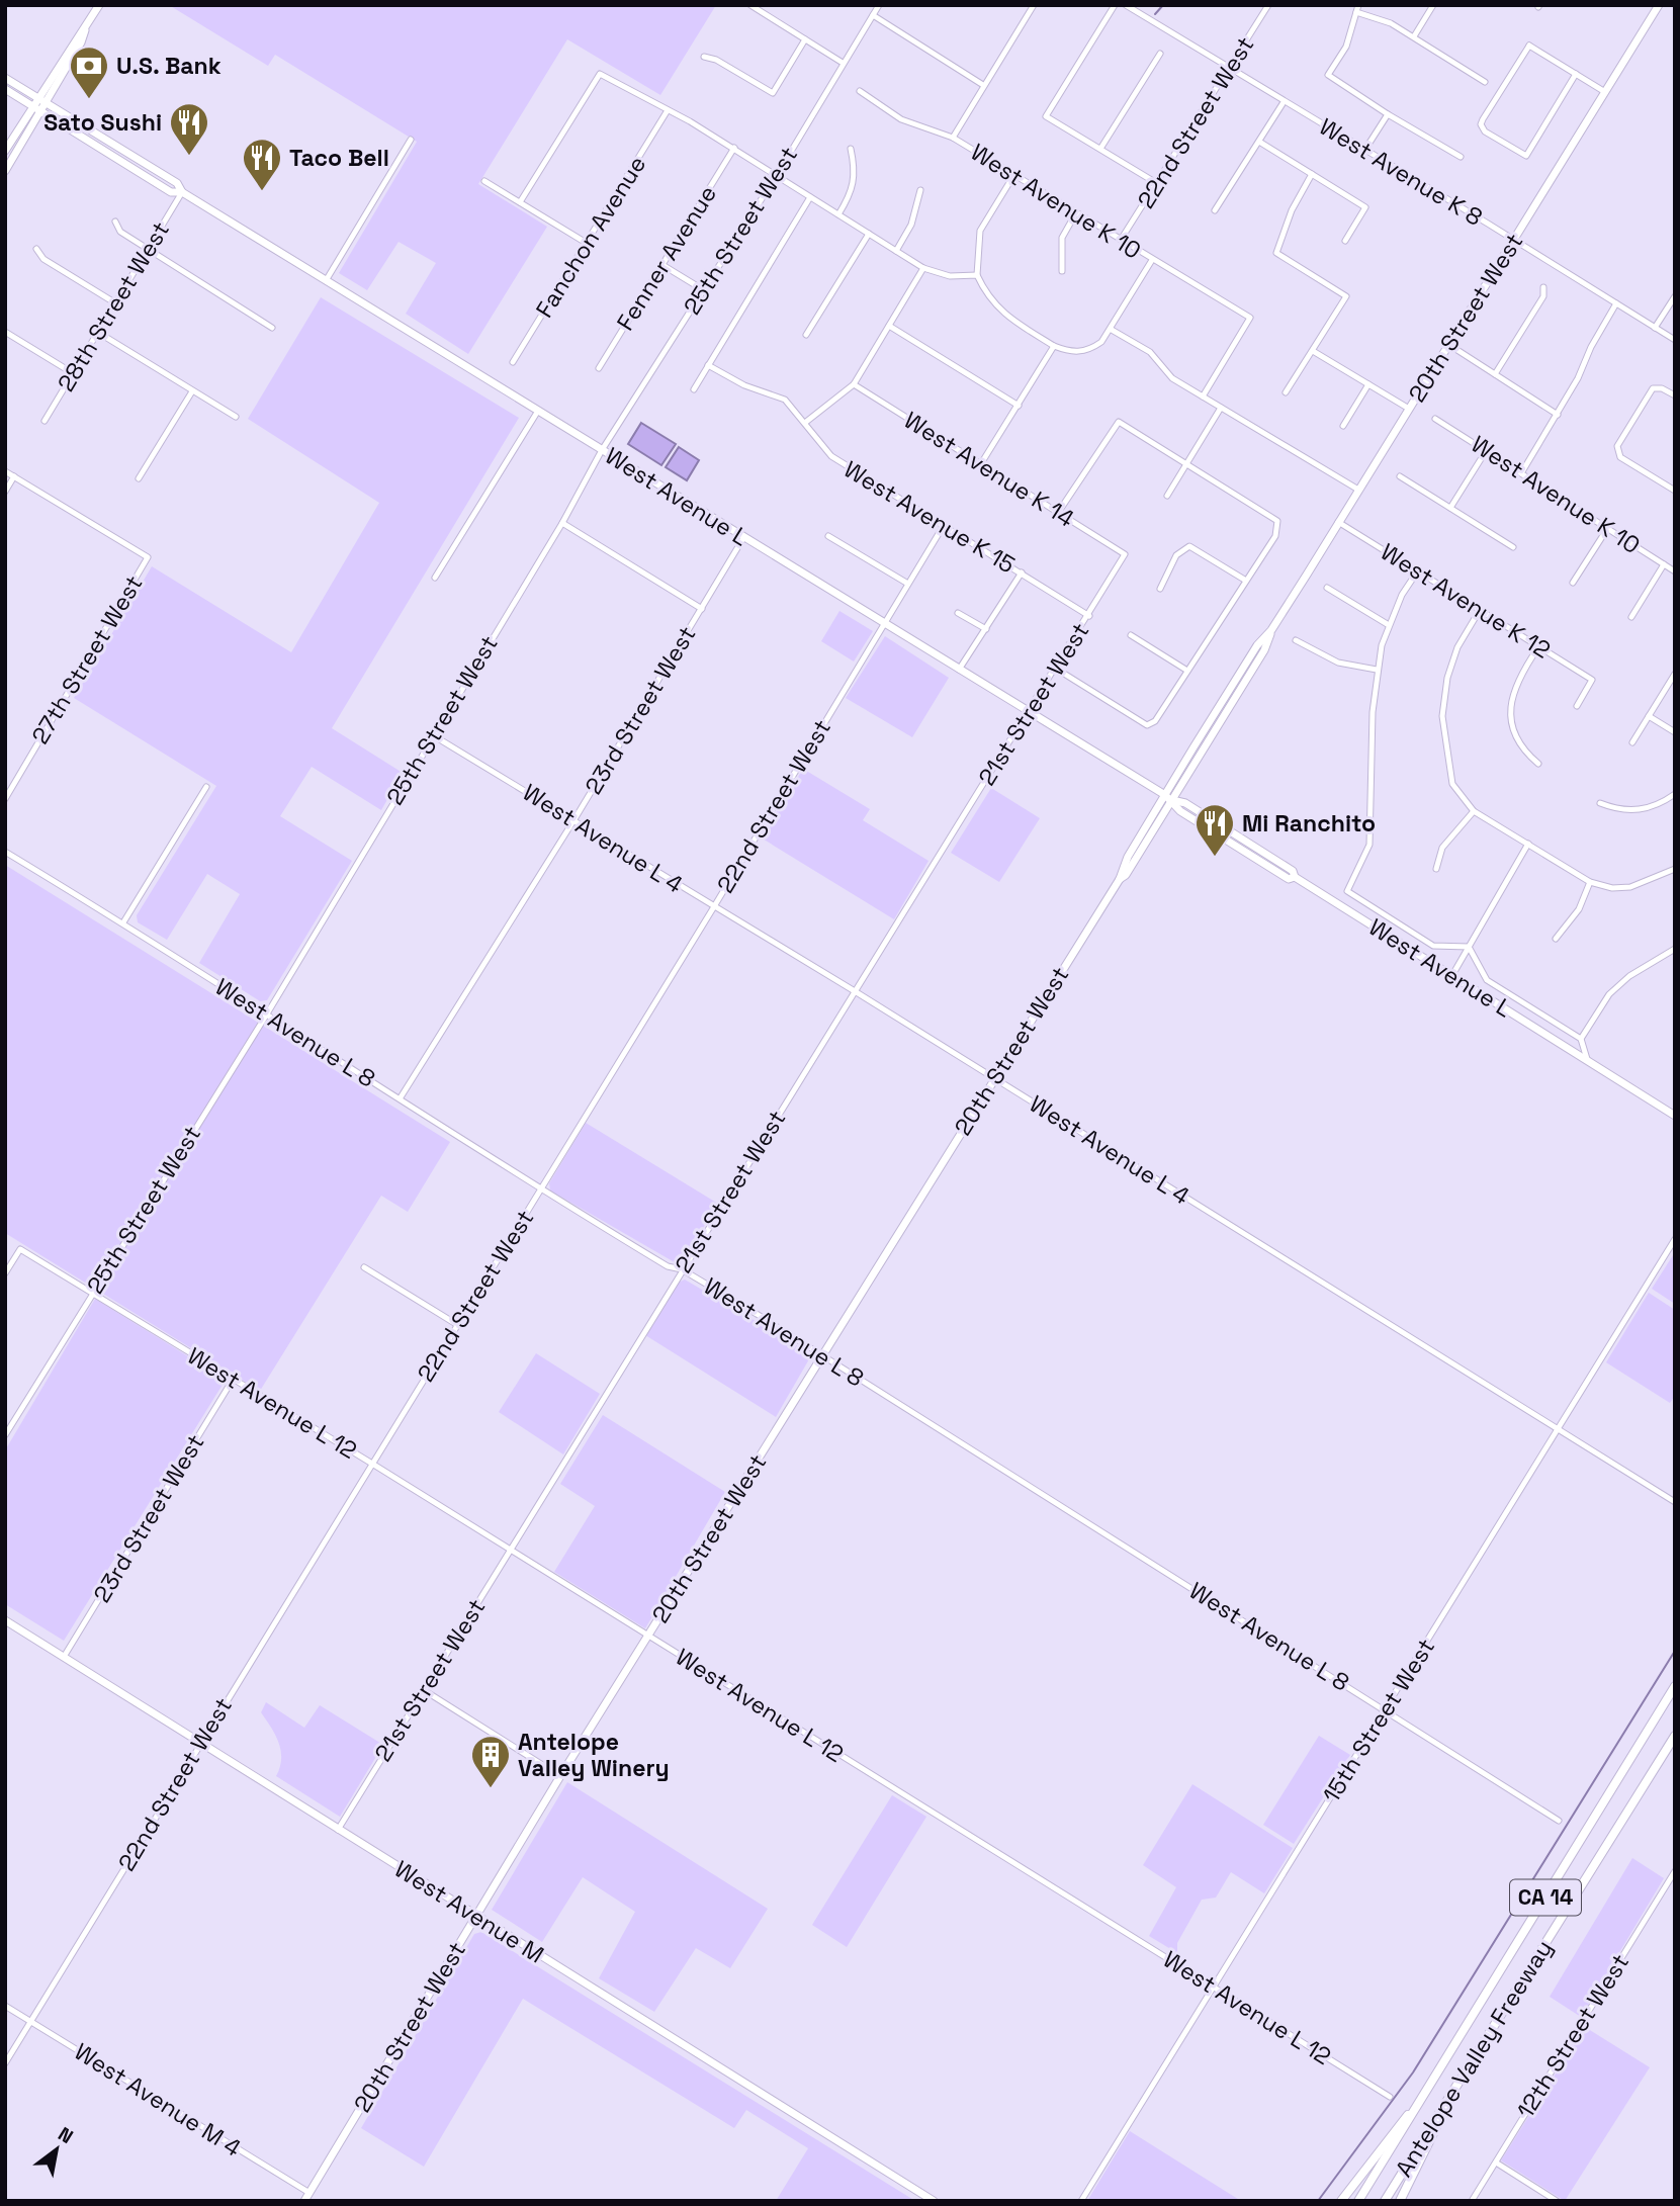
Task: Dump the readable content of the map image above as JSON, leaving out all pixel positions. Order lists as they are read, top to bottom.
{
  "streets": {
    "highway": ["CA 14", "Antelope Valley Freeway"],
    "main road": ["20th Street West", "West Avenue L", "West Avenue M"],
    "street": [
      "22nd Street West",
      "West Avenue K 8",
      "West Avenue K 10",
      "25th Street West",
      "Fanchon Avenue",
      "Fenner Avenue",
      "28th Street West",
      "West Avenue K 14",
      "West Avenue K 15",
      "West Avenue K 12",
      "27th Street West",
      "21st Street West",
      "23rd Street West",
      "West Avenue L 4",
      "West Avenue L 8",
      "West Avenue L 12",
      "15th Street West",
      "12th Street West",
      "West Avenue M 4"
    ]
  },
  "crossings": [
    ["22nd Street West", "West Avenue K 8"],
    ["22nd Street West", "West Avenue K 10"],
    ["22nd Street West", "West Avenue L"],
    ["22nd Street West", "West Avenue K 15"],
    ["22nd Street West", "West Avenue L 4"],
    ["22nd Street West", "West Avenue L 8"],
    ["22nd Street West", "West Avenue L 12"],
    ["22nd Street West", "West Avenue M"],
    ["22nd Street West", "West Avenue M 4"],
    ["West Avenue K 8", "20th Street West"],
    ["25th Street West", "West Avenue L"],
    ["25th Street West", "West Avenue L 4"],
    ["25th Street West", "West Avenue L 8"],
    ["25th Street West", "West Avenue L 12"],
    ["28th Street West", "West Avenue L"],
    ["20th Street West", "West Avenue L"],
    ["20th Street West", "West Avenue K 12"],
    ["20th Street West", "West Avenue L 4"],
    ["20th Street West", "West Avenue L 8"],
    ["20th Street West", "West Avenue L 12"],
    ["20th Street West", "West Avenue M"],
    ["20th Street West", "West Avenue M 4"],
    ["West Avenue K 14", "21st Street West"],
    ["West Avenue L", "21st Street West"],
    ["West Avenue L", "23rd Street West"],
    ["West Avenue K 15", "21st Street West"],
    ["21st Street West", "West Avenue L 4"],
    ["21st Street West", "West Avenue L 8"],
    ["21st Street West", "West Avenue L 12"],
    ["21st Street West", "West Avenue M"],
    ["23rd Street West", "West Avenue L 4"],
    ["23rd Street West", "West Avenue L 8"],
    ["23rd Street West", "West Avenue L 12"],
    ["23rd Street West", "West Avenue M"],
    ["West Avenue L 4", "15th Street West"],
    ["West Avenue L 8", "15th Street West"],
    ["West Avenue L 12", "15th Street West"]
  ],
  "places": {
    "bank": ["U.S. Bank"],
    "restaurant": ["Sato Sushi", "Taco Bell", "Mi Ranchito"],
    "building": ["Antelope Valley Winery"]
  },
  "north": "top right"
}
